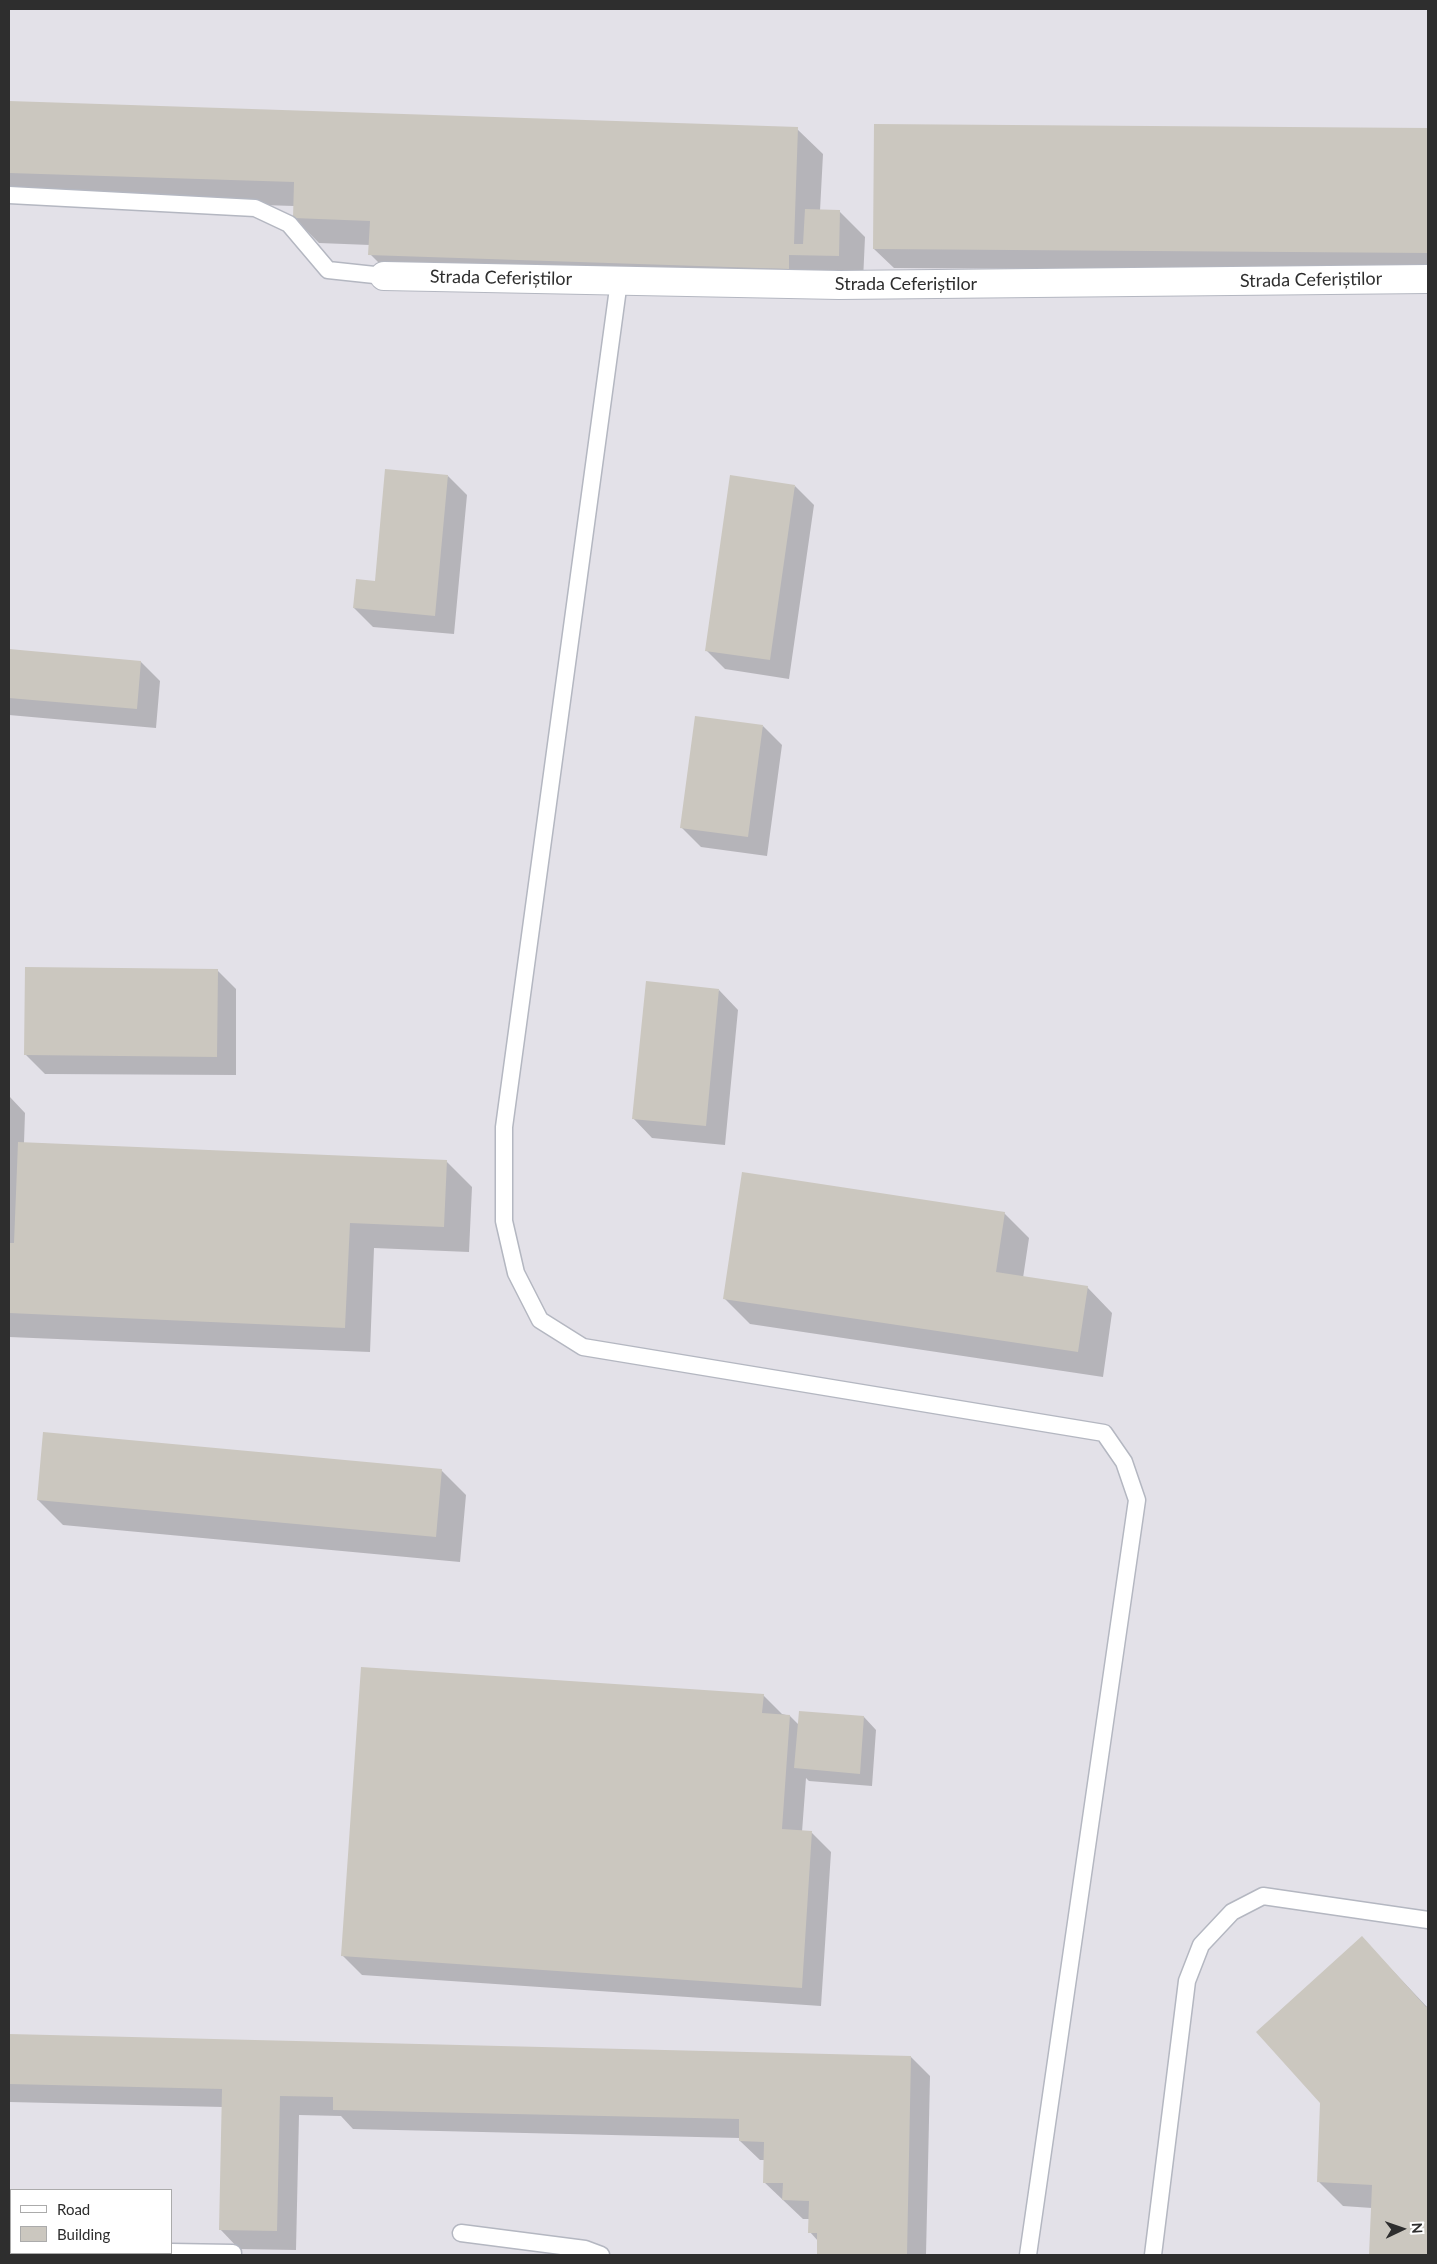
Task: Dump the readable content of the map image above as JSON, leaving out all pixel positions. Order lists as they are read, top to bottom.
{
  "streets": {
    "street": ["Strada Ceferiștilor"]
  },
  "legend": ["Road", "Building"],
  "north": "right"
}
